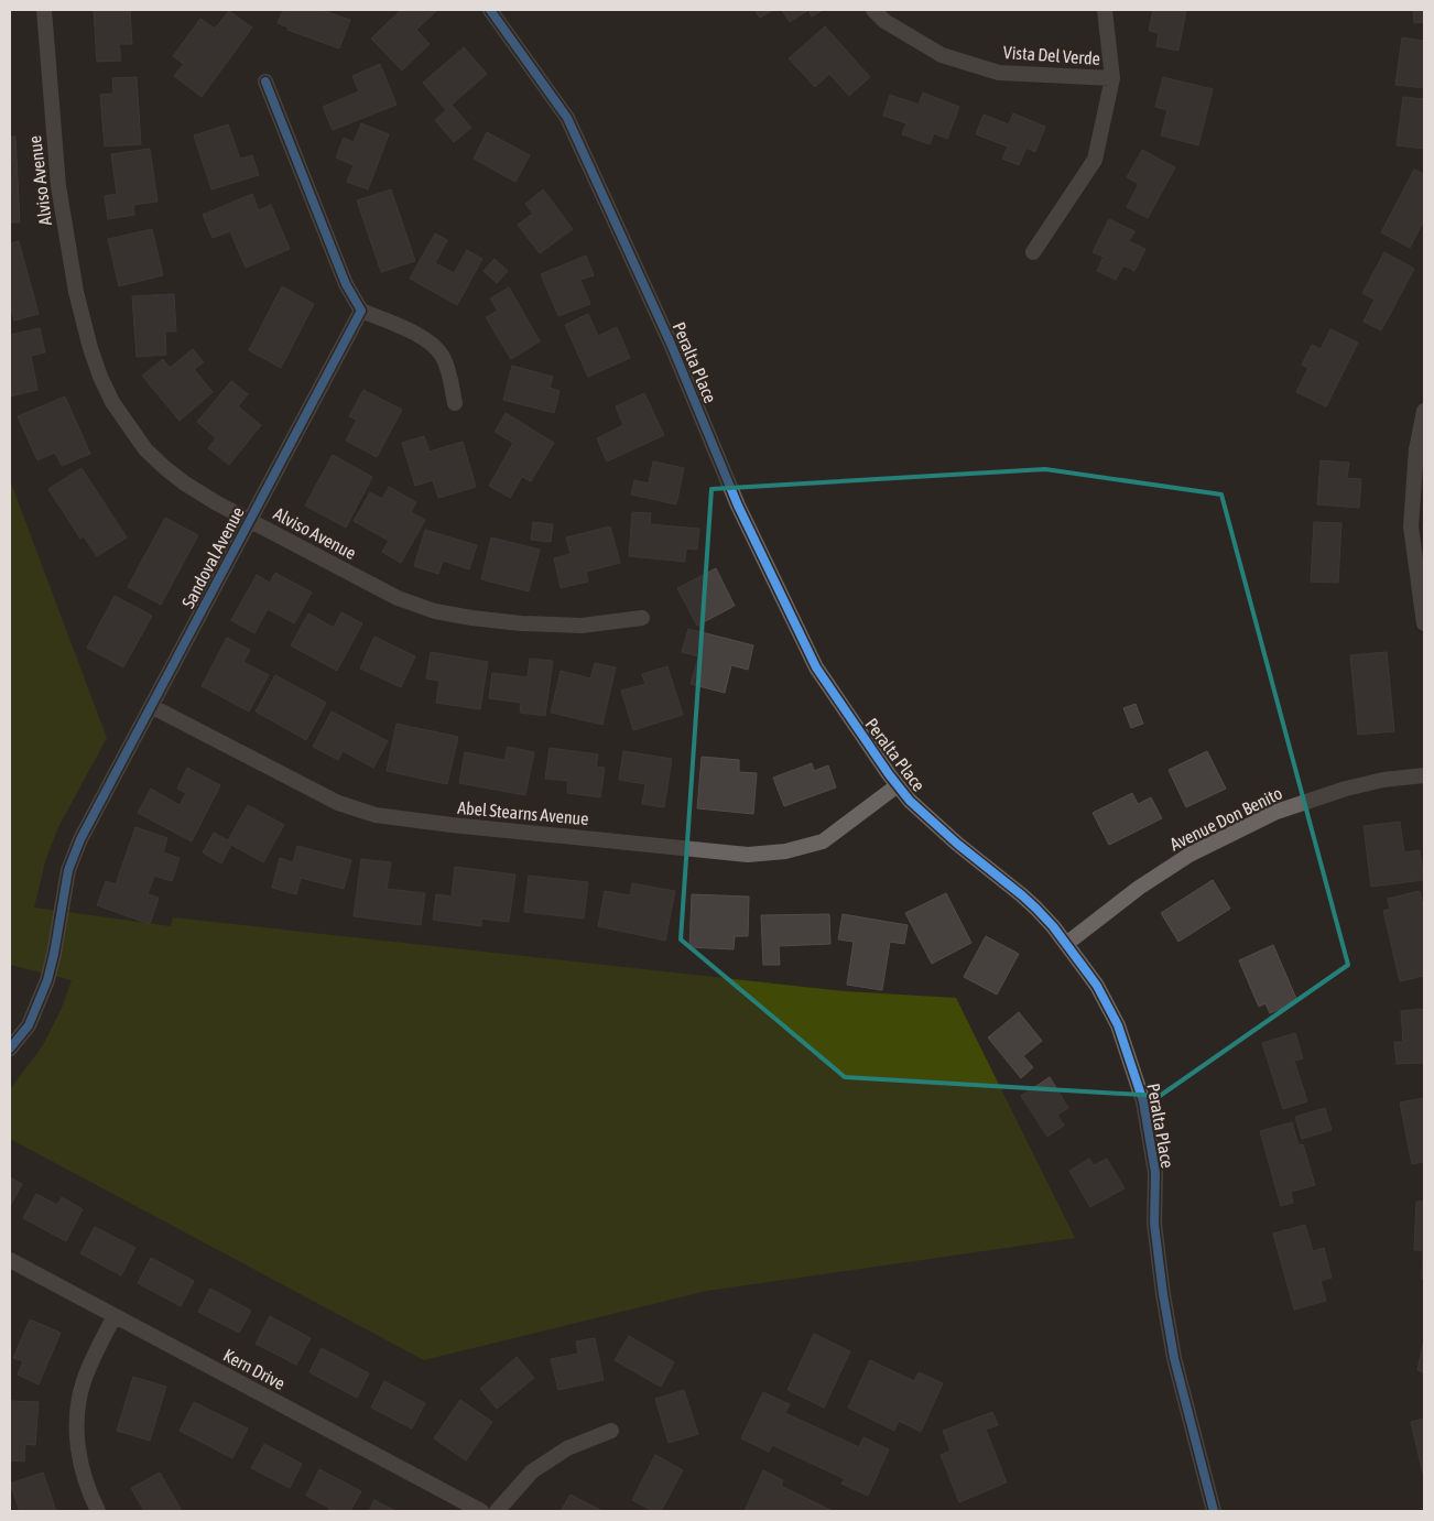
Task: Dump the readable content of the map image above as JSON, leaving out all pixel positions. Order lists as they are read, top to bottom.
{
  "streets": {
    "street": [
      "Vista Del Verde",
      "Alviso Avenue",
      "Peralta Place",
      "Sandoval Avenue",
      "Abel Stearns Avenue",
      "Avenue Don Benito",
      "Kern Drive"
    ]
  },
  "crossings": [
    ["Alviso Avenue", "Sandoval Avenue"],
    ["Peralta Place", "Abel Stearns Avenue"],
    ["Peralta Place", "Avenue Don Benito"],
    ["Sandoval Avenue", "Abel Stearns Avenue"]
  ]
}
